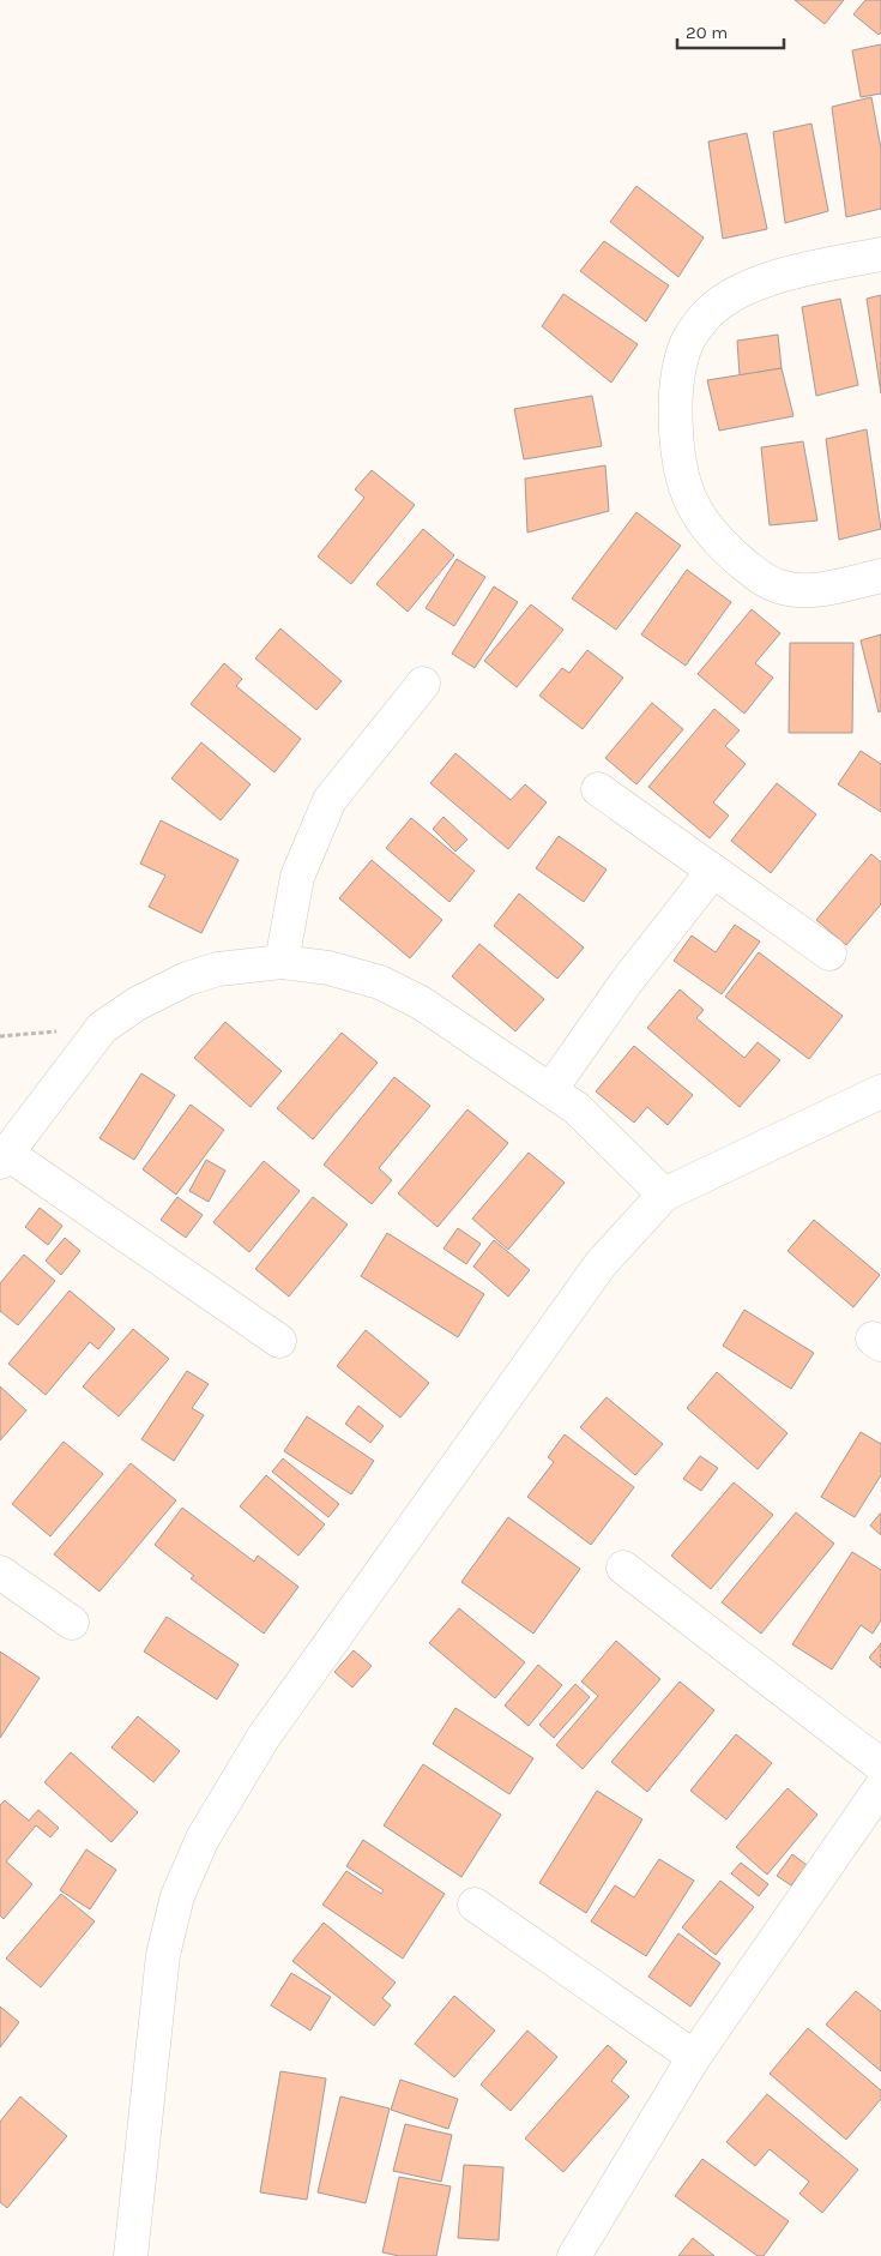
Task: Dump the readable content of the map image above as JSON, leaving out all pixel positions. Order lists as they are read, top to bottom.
{
  "scale_bar": "20 m"
}
